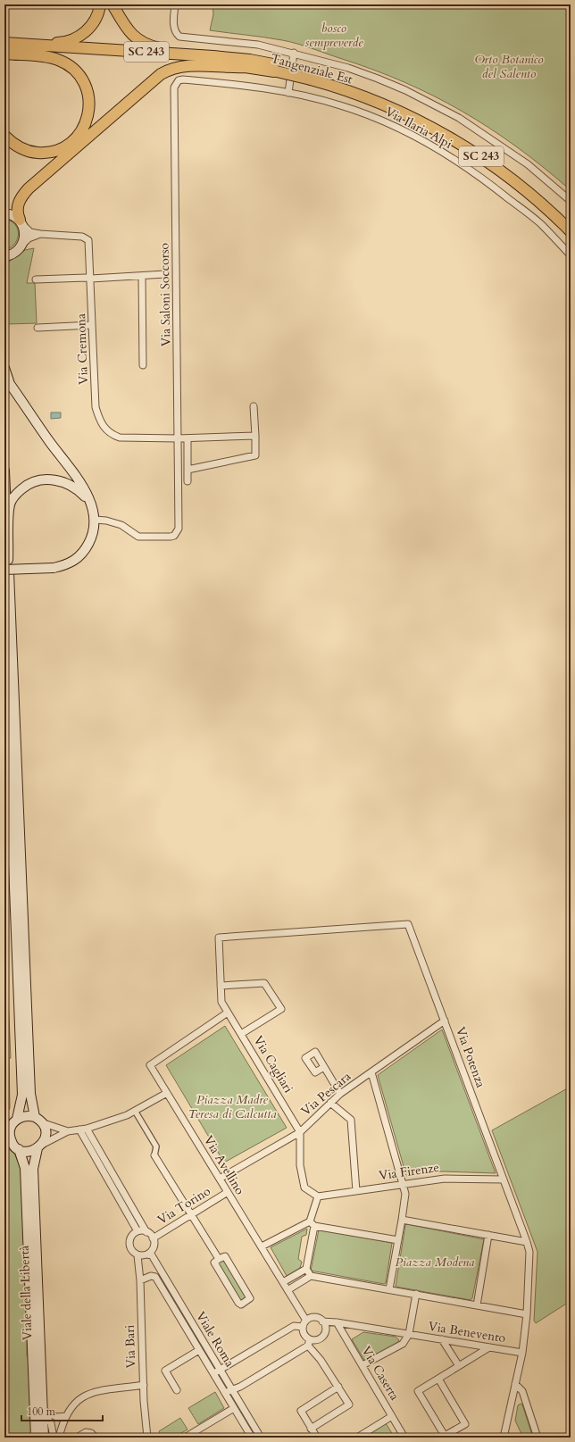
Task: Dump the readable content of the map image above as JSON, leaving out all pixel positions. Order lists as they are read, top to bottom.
{
  "streets": {
    "highway": ["SC 243", "Tangenziale Est"],
    "main road": ["Viale della Libertà"],
    "street": [
      "Via Ilaria Alpi",
      "Via Saloni Soccorso",
      "Via Cremona",
      "Via Potenza",
      "Via Cagliari",
      "Via Pescara",
      "Via Avellino",
      "Via Firenze",
      "Via Torino",
      "Via Benevento",
      "Viale Roma",
      "Via Bari",
      "Via Caserta"
    ]
  },
  "crossings": [
    ["Via Ilaria Alpi", "Via Saloni Soccorso"],
    ["Via Saloni Soccorso", "Via Cremona"],
    ["Via Potenza", "Via Cagliari"],
    ["Via Potenza", "Via Pescara"],
    ["Via Potenza", "Via Firenze"],
    ["Via Potenza", "Via Benevento"],
    ["Via Cagliari", "Via Pescara"],
    ["Via Cagliari", "Via Avellino"],
    ["Via Pescara", "Via Avellino"],
    ["Via Avellino", "Via Torino"],
    ["Via Avellino", "Via Benevento"],
    ["Via Torino", "Viale Roma"],
    ["Via Torino", "Via Bari"],
    ["Via Benevento", "Via Caserta"],
    ["Viale Roma", "Via Bari"]
  ],
  "parks": [
    "bosco sempreverde",
    "Orto Botanico del Salento",
    "Piazza Madre Teresa di Calcutta",
    "Piazza Modena"
  ],
  "scale_bar": "100 m"
}
